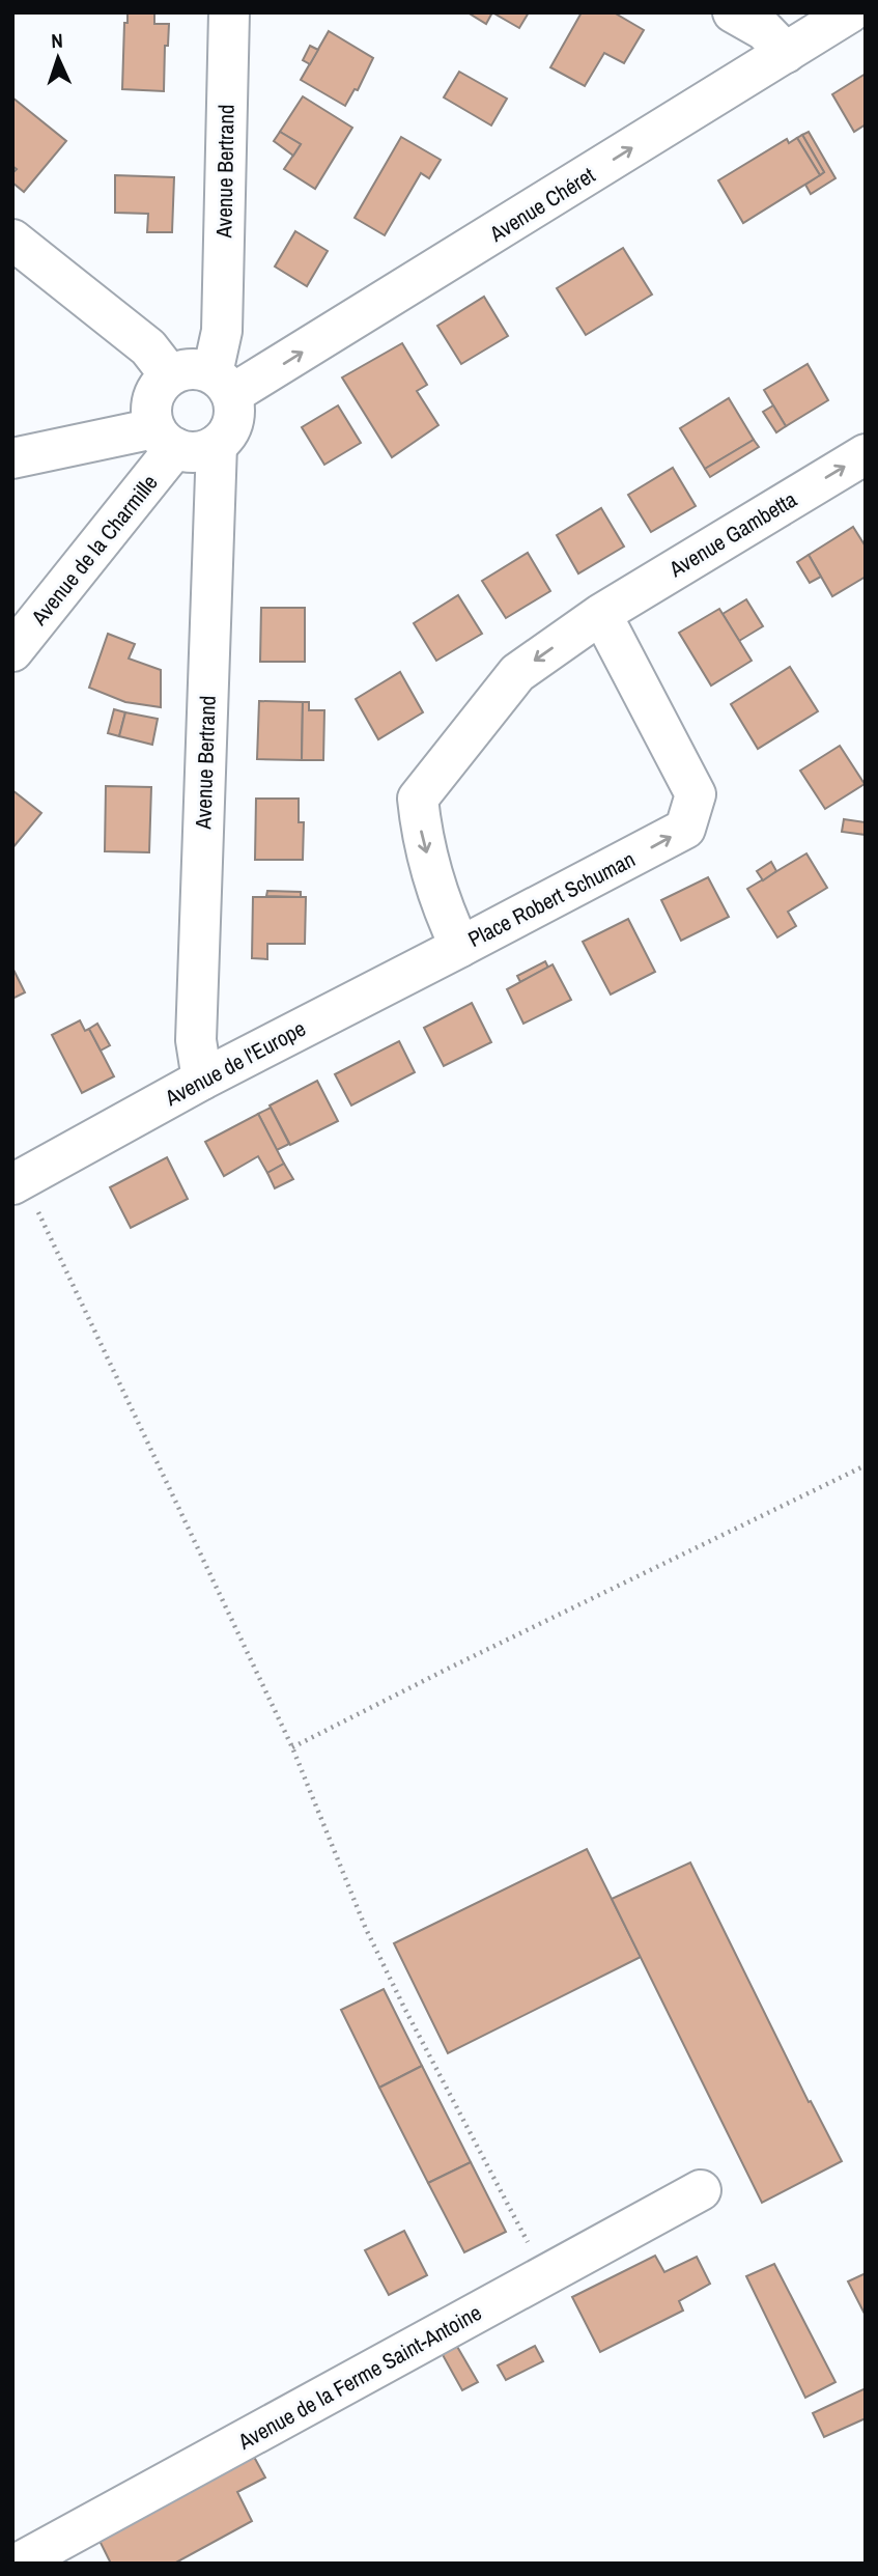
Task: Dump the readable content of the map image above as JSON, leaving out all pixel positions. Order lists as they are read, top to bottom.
{
  "streets": {
    "street": [
      "Avenue Bertrand",
      "Avenue Chéret",
      "Avenue Gambetta",
      "Avenue de la Charmille",
      "Place Robert Schuman",
      "Avenue de l'Europe",
      "Avenue de la Ferme Saint-Antoine"
    ]
  },
  "crossings": [
    ["Avenue Bertrand", "Avenue Chéret"],
    ["Avenue Bertrand", "Avenue de la Charmille"],
    ["Avenue Bertrand", "Avenue de l'Europe"],
    ["Avenue Chéret", "Avenue de la Charmille"],
    ["Avenue Gambetta", "Place Robert Schuman"],
    ["Place Robert Schuman", "Avenue de l'Europe"]
  ],
  "one_way": ["Avenue Chéret", "Avenue Gambetta"],
  "north": "top"
}
